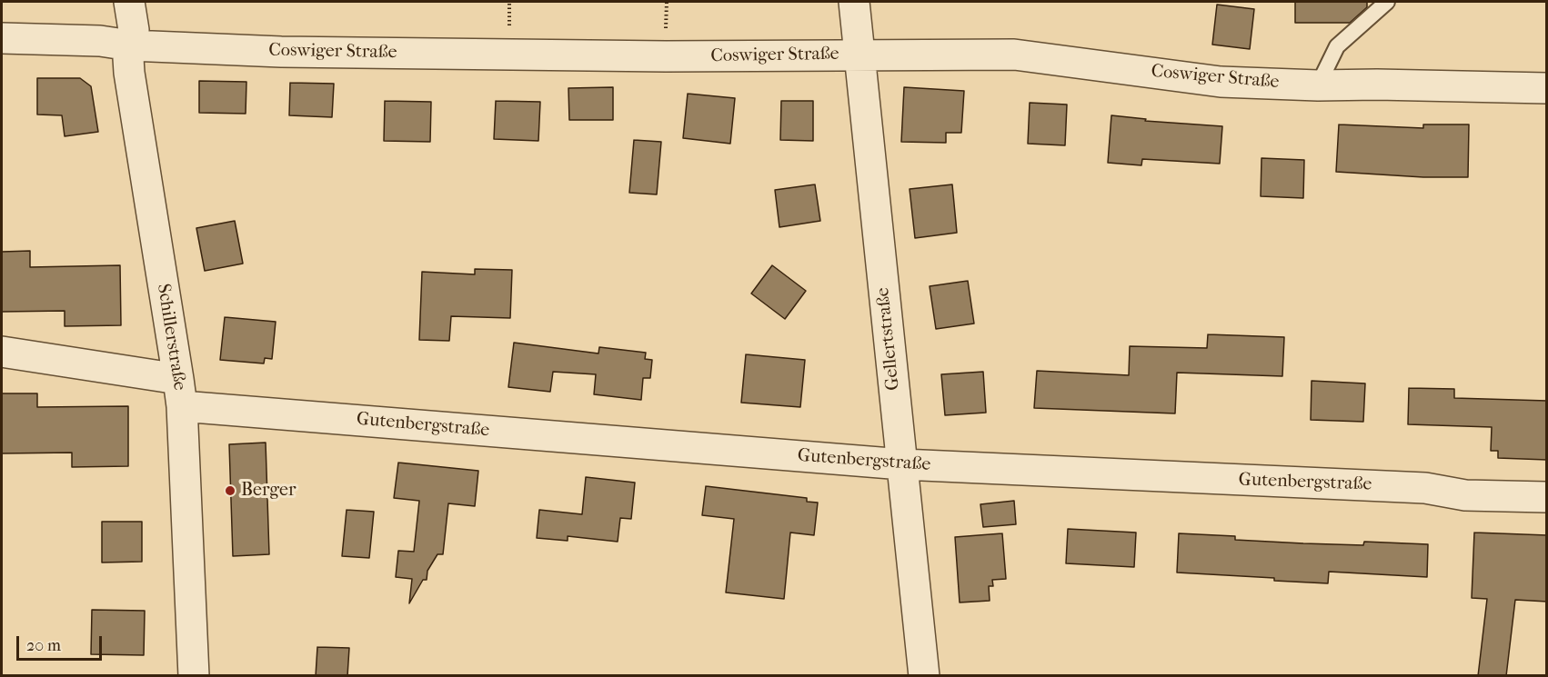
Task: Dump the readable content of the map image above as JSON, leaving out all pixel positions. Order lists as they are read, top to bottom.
{
  "streets": {
    "street": [
      "Coswiger Straße",
      "Schillerstraße",
      "Gellertstraße",
      "Gutenbergstraße"
    ]
  },
  "crossings": [
    ["Coswiger Straße", "Schillerstraße"],
    ["Coswiger Straße", "Gellertstraße"],
    ["Schillerstraße", "Gutenbergstraße"],
    ["Gellertstraße", "Gutenbergstraße"]
  ],
  "places": ["Berger"],
  "scale_bar": "20 m"
}
